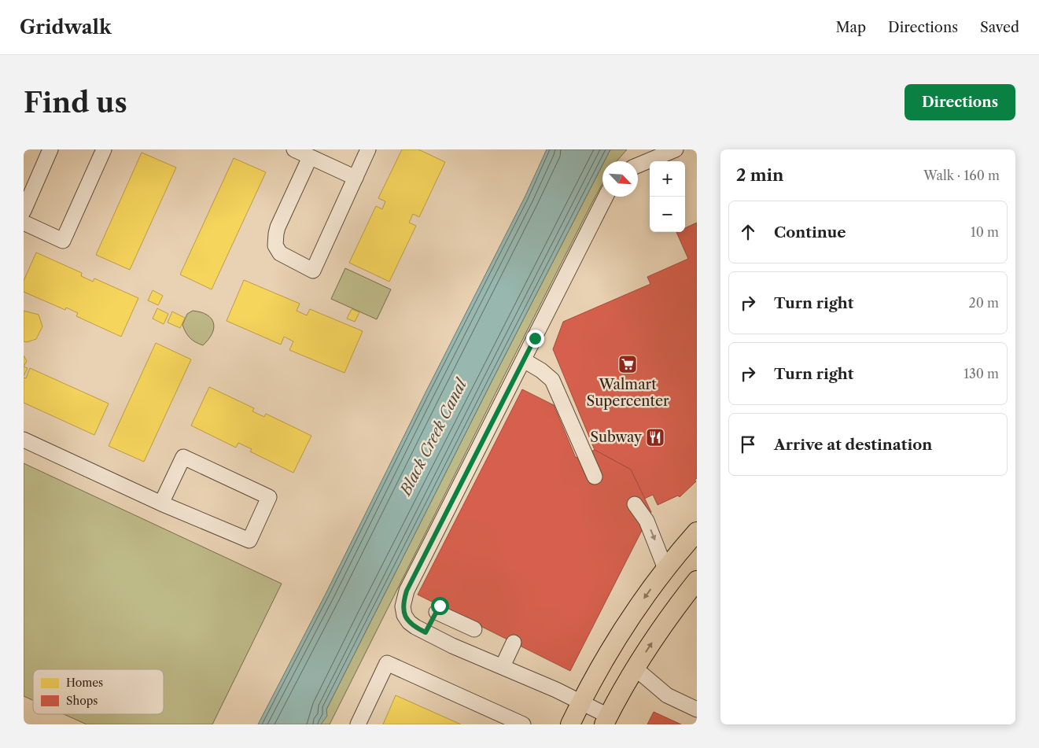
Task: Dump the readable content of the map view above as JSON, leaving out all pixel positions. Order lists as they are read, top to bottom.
{
  "water": ["Black Creek Canal"],
  "places": {
    "supermarket": ["Walmart Supercenter"],
    "restaurant": ["Subway"]
  },
  "legend": ["Homes", "Shops"],
  "north": "bottom right",
  "page": {
    "header": "Gridwalk",
    "nav": ["Map", "Directions", "Saved"],
    "buttons": "Directions",
    "title": "Find us",
    "heading": ["2 min", "Walk · 160 m"],
    "map_buttons": ["+", "−"],
    "list": [
      ["Continue", "10 m"],
      ["Turn right", "20 m"],
      ["Turn right", "130 m"],
      "Arrive at destination"
    ]
  }
}
